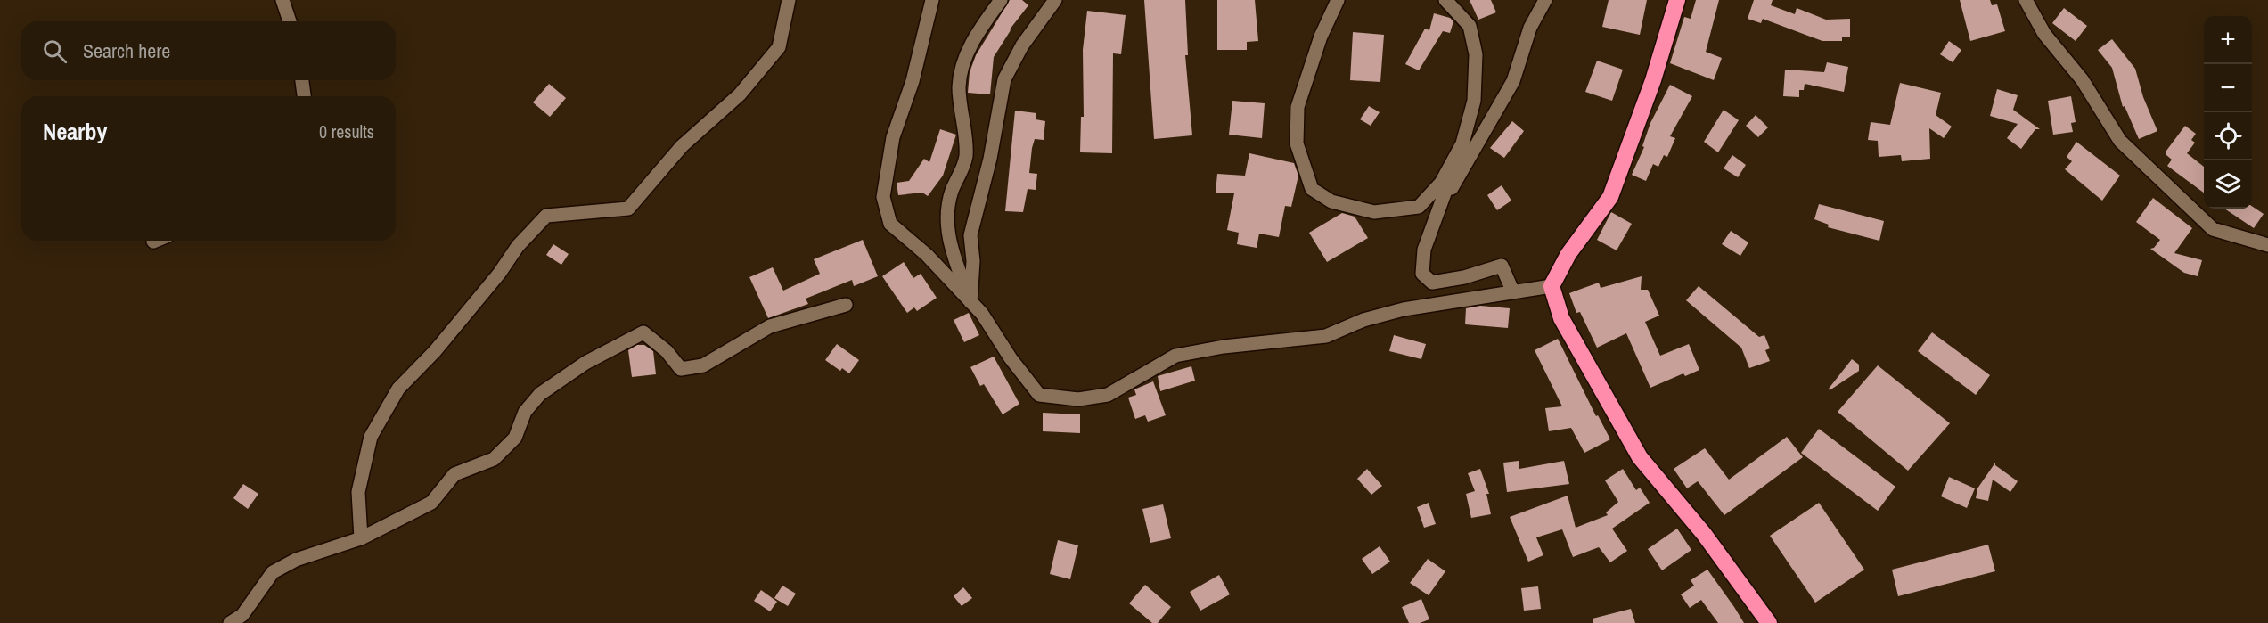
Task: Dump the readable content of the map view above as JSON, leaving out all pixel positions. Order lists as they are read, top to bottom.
{
  "page": {
    "map_buttons": ["+", "−"],
    "search": "Search here",
    "heading": ["Nearby", "0 results"]
  }
}
